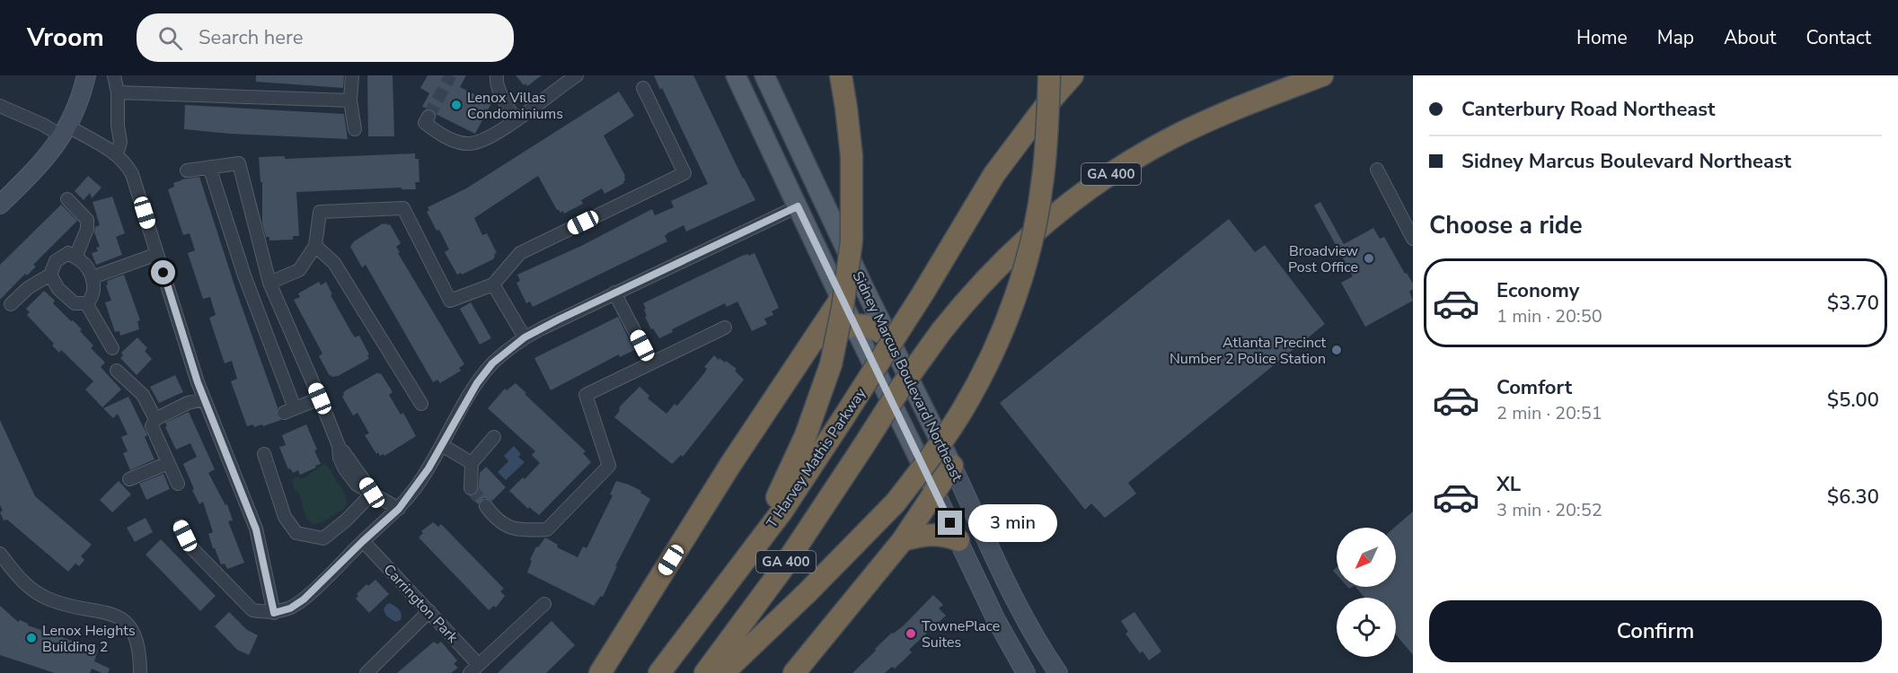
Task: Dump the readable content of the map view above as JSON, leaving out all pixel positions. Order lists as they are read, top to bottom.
{
  "streets": {
    "highway": ["GA 400", "T Harvey Mathis Parkway"],
    "main road": ["Sidney Marcus Boulevard Northeast"],
    "street": ["Carrington Park"]
  },
  "places": [
    "Lenox Villas Condominiums",
    "Broadview Post Office",
    "Atlanta Precinct Number 2 Police Station",
    "TownePlace Suites",
    "Lenox Heights Building 2"
  ],
  "north": "bottom left",
  "page": {
    "header": "Vroom",
    "search": "Search here",
    "nav": [
      "Home",
      "Map",
      "About",
      "Contact"
    ],
    "banner": ["Canterbury Road Northeast", "Sidney Marcus Boulevard Northeast"],
    "heading": "Choose a ride",
    "list": [
      {
        "name": "Economy",
        "note": "1 min · 20:50",
        "value": "$3.70"
      },
      {
        "name": "Comfort",
        "note": "2 min · 20:51",
        "value": "$5.00"
      },
      {
        "name": "XL",
        "note": "3 min · 20:52",
        "value": "$6.30"
      }
    ],
    "bubble": "3 min",
    "buttons": "Confirm"
  }
}
